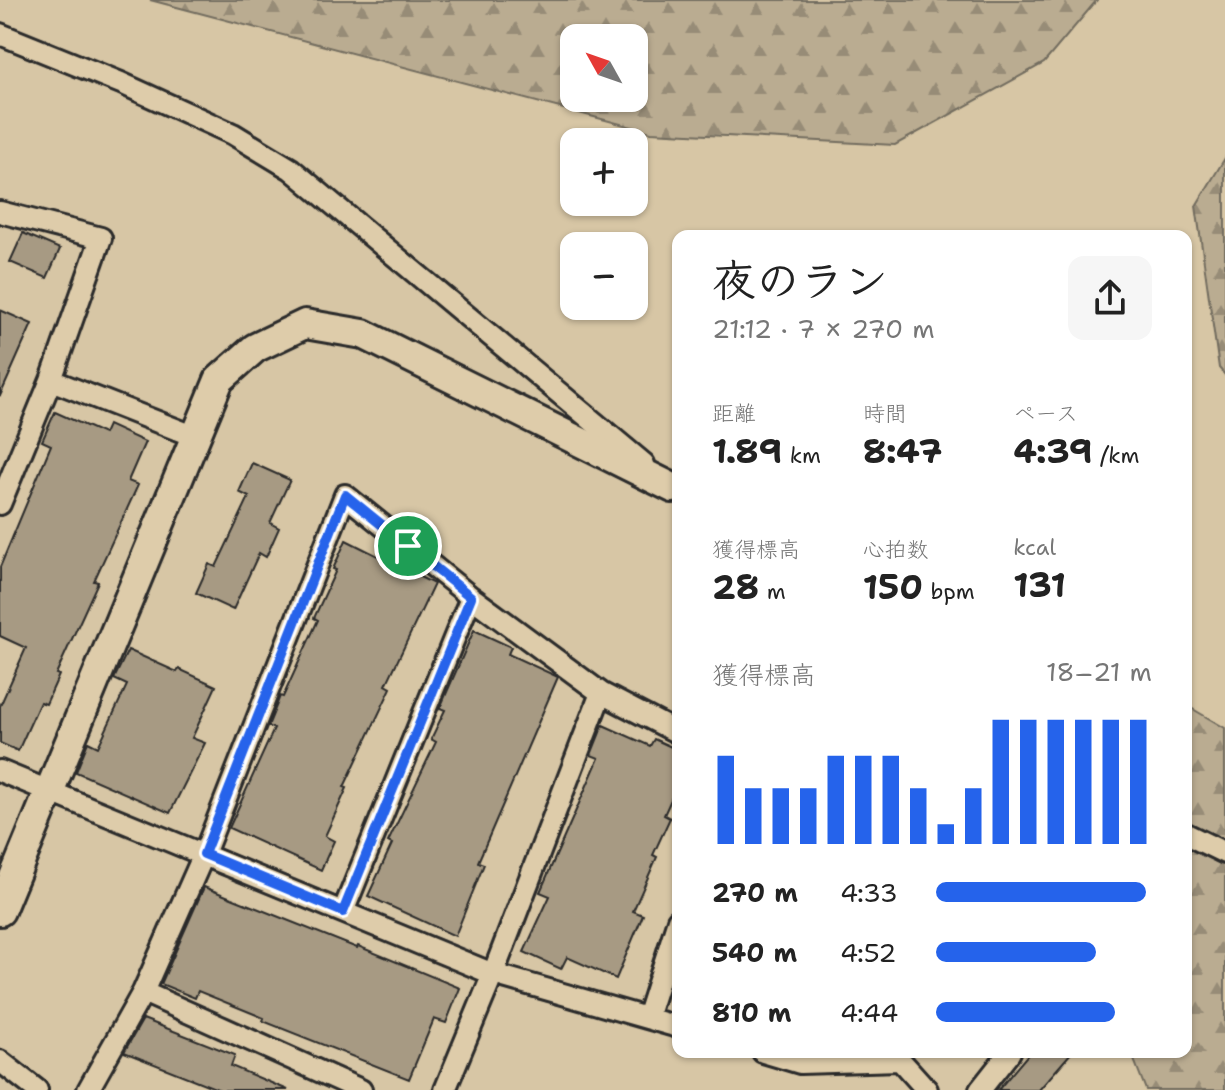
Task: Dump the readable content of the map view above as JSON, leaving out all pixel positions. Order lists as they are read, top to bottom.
{
  "north": "top left",
  "page": {
    "map_buttons": ["+", "−"],
    "heading": ["夜のラン", "21:12 · 7 × 270 m"],
    "stats": [
      ["距離", "1.89 km"],
      ["時間", "8:47"],
      ["ペース", "4:39 /km"],
      ["獲得標高", "28 m"],
      ["心拍数", "150 bpm"],
      ["kcal", "131"]
    ],
    "chart": ["獲得標高", "18–21 m"],
    "list": [
      {
        "name": "270 m",
        "note": "4:33"
      },
      {
        "name": "540 m",
        "note": "4:52"
      },
      {
        "name": "810 m",
        "note": "4:44"
      }
    ]
  }
}
